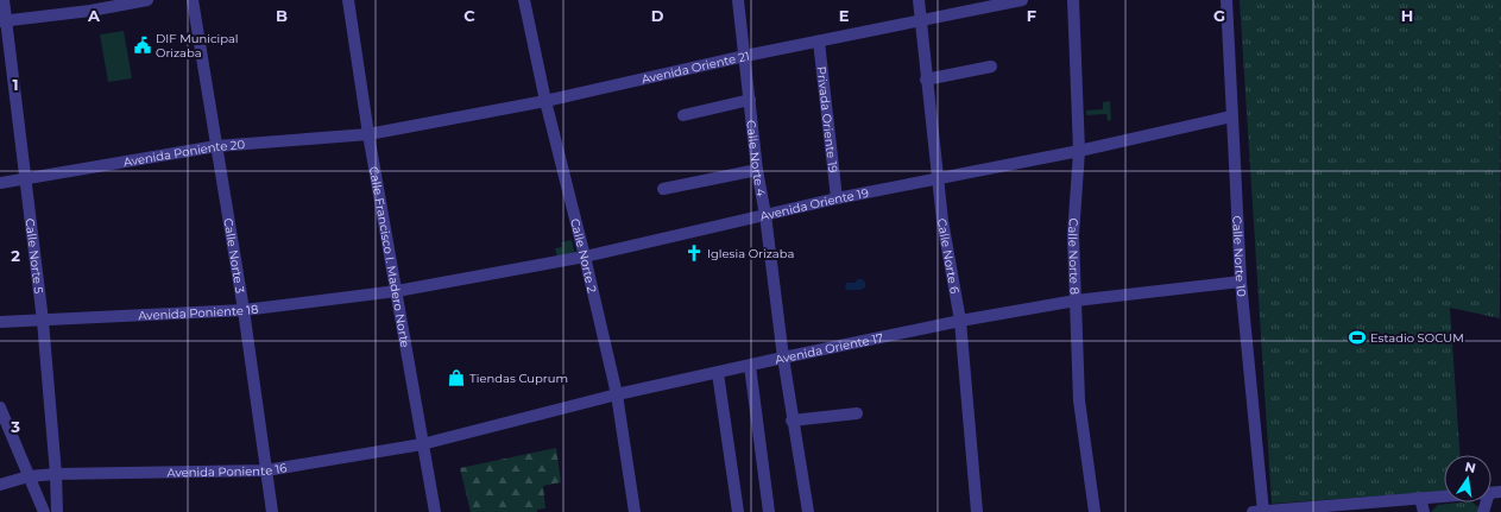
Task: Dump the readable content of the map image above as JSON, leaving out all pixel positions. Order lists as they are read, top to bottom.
{
  "streets": {
    "street": [
      "Avenida Oriente 21",
      "Privada Oriente 19",
      "Avenida Poniente 20",
      "Calle Norte 4",
      "Avenida Oriente 19",
      "Calle Norte 5",
      "Calle Norte 3",
      "Calle Norte 2",
      "Calle Norte 6",
      "Calle Francisco I. Madero Norte",
      "Calle Norte 8",
      "Calle Norte 10",
      "Avenida Poniente 18",
      "Avenida Oriente 17",
      "Avenida Poniente 16"
    ]
  },
  "crossings": [
    ["Avenida Oriente 21", "Privada Oriente 19"],
    ["Avenida Oriente 21", "Avenida Poniente 20"],
    ["Avenida Oriente 21", "Calle Norte 4"],
    ["Avenida Oriente 21", "Calle Norte 2"],
    ["Avenida Oriente 21", "Calle Norte 6"],
    ["Avenida Oriente 21", "Calle Francisco I. Madero Norte"],
    ["Privada Oriente 19", "Avenida Oriente 19"],
    ["Avenida Poniente 20", "Calle Norte 5"],
    ["Avenida Poniente 20", "Calle Norte 3"],
    ["Avenida Poniente 20", "Calle Francisco I. Madero Norte"],
    ["Calle Norte 4", "Avenida Oriente 19"],
    ["Calle Norte 4", "Avenida Oriente 17"],
    ["Avenida Oriente 19", "Calle Norte 2"],
    ["Avenida Oriente 19", "Calle Norte 6"],
    ["Avenida Oriente 19", "Calle Francisco I. Madero Norte"],
    ["Avenida Oriente 19", "Calle Norte 8"],
    ["Avenida Oriente 19", "Calle Norte 10"],
    ["Avenida Oriente 19", "Avenida Poniente 18"],
    ["Calle Norte 5", "Avenida Poniente 18"],
    ["Calle Norte 5", "Avenida Poniente 16"],
    ["Calle Norte 3", "Avenida Poniente 18"],
    ["Calle Norte 3", "Avenida Poniente 16"],
    ["Calle Norte 2", "Avenida Oriente 17"],
    ["Calle Norte 6", "Avenida Oriente 17"],
    ["Calle Francisco I. Madero Norte", "Avenida Poniente 18"],
    ["Calle Francisco I. Madero Norte", "Avenida Oriente 17"],
    ["Calle Francisco I. Madero Norte", "Avenida Poniente 16"],
    ["Calle Norte 8", "Avenida Oriente 17"],
    ["Calle Norte 10", "Avenida Oriente 17"],
    ["Avenida Oriente 17", "Avenida Poniente 16"]
  ],
  "places": {
    "public building": ["DIF Municipal Orizaba"],
    "church": ["Iglesia Orizaba"],
    "sports": ["Estadio SOCUM"],
    "shop": ["Tiendas Cuprum"]
  },
  "north": "top",
  "grid": {
    "columns": [
      "A",
      "B",
      "C",
      "D",
      "E",
      "F",
      "G",
      "H"
    ],
    "rows": ["1", "2", "3"]
  }
}
